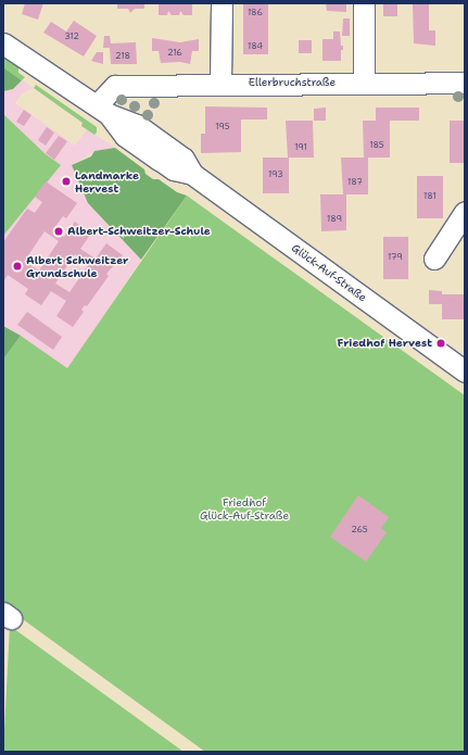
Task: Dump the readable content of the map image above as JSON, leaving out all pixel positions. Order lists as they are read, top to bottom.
{
  "streets": {
    "street": ["Ellerbruchstraße", "Glück-Auf-Straße"]
  },
  "crossings": [
    ["Ellerbruchstraße", "Glück-Auf-Straße"]
  ],
  "parks": ["Friedhof Glück-Auf-Straße"],
  "places": [
    "Landmarke Hervest",
    "Albert-Schweitzer-Schule",
    "Albert Schweitzer Grundschule",
    "Friedhof Hervest"
  ],
  "house_numbers": [
    "186",
    "312",
    "184",
    "216",
    "218",
    "195",
    "185",
    "191",
    "193",
    "187",
    "181",
    "189",
    "179",
    "265"
  ]
}
